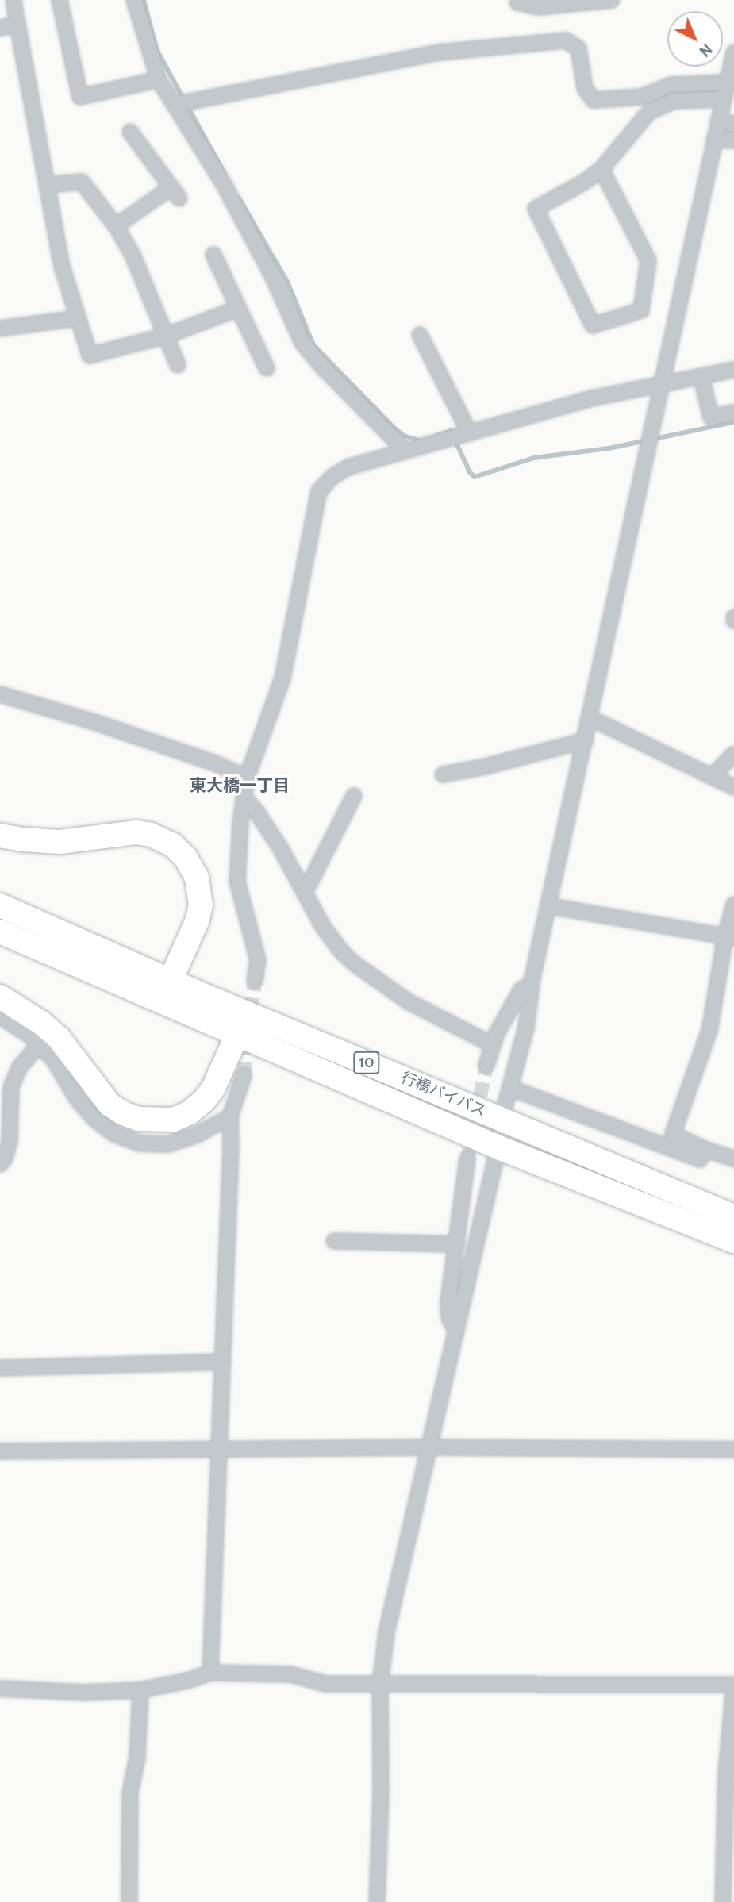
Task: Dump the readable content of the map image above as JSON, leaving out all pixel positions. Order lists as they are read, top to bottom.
{
  "streets": {
    "highway": ["10", "行橋バイパス"]
  },
  "districts": ["東大橋一丁目"],
  "north": "bottom right"
}
